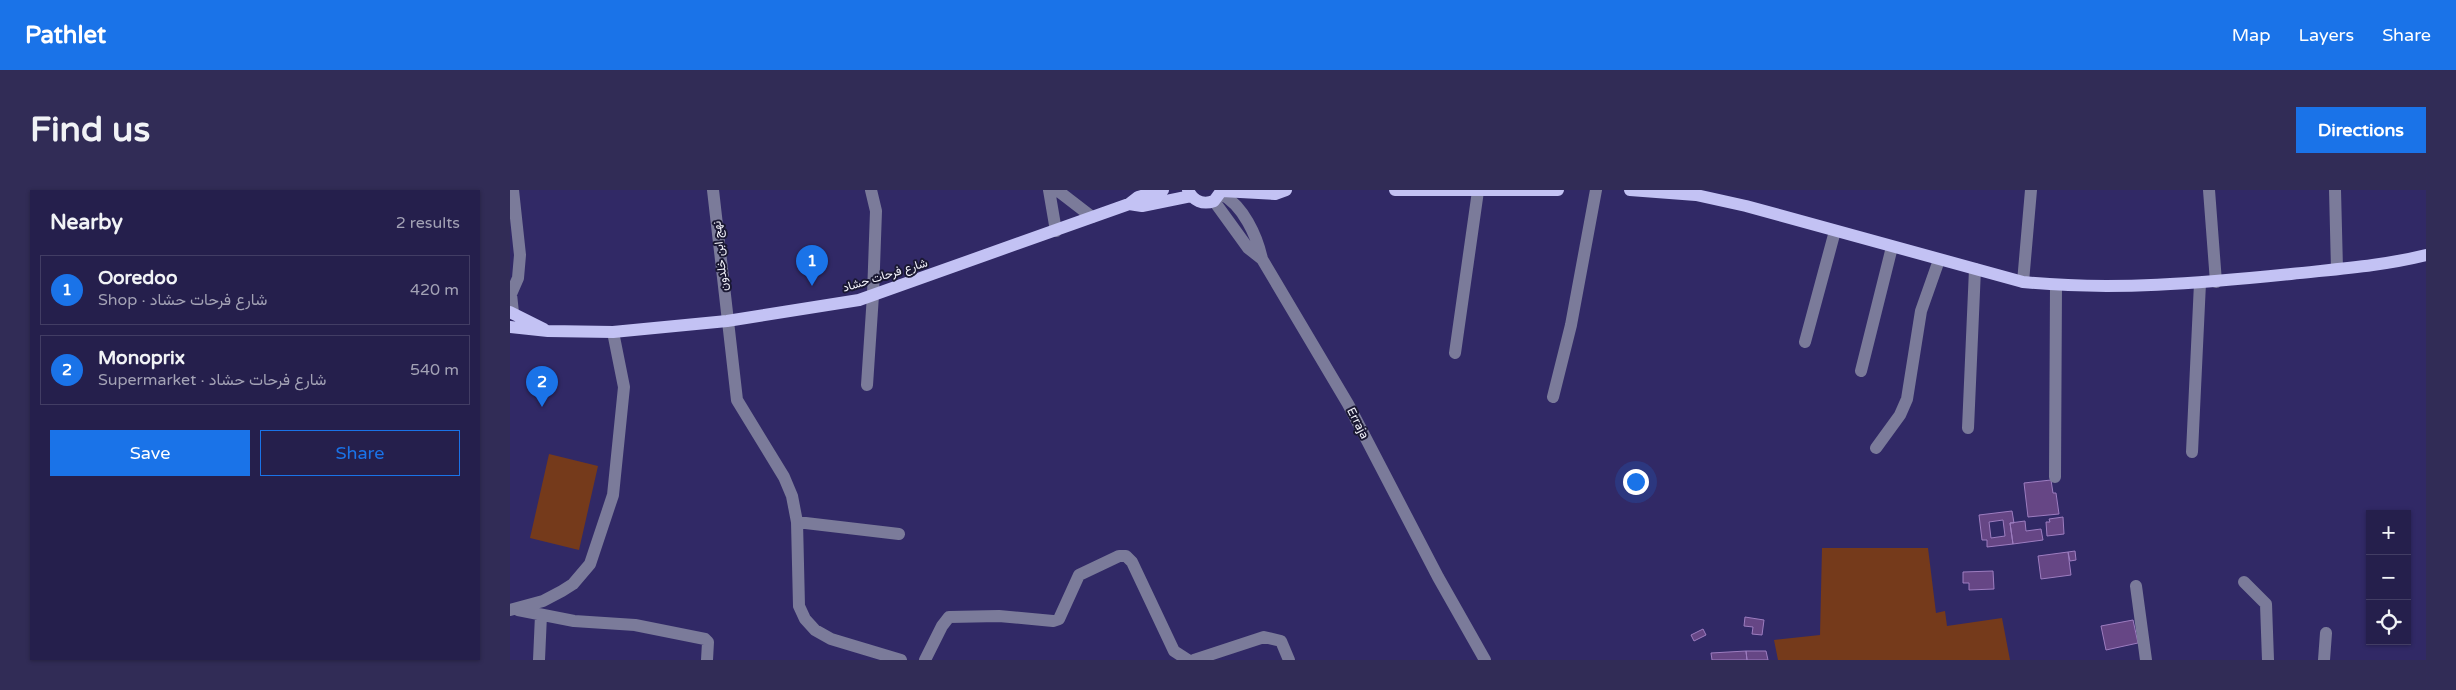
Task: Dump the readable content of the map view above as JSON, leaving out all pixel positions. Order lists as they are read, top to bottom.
{
  "streets": {
    "main road": ["شارع فرحات حشاد"],
    "street": ["نهج ابن خلدون", "Erraja"]
  },
  "crossings": [
    ["نهج ابن خلدون", "شارع فرحات حشاد"]
  ],
  "page": {
    "header": "Pathlet",
    "nav": ["Map", "Layers", "Share"],
    "buttons": [
      "Directions",
      ["Save", "Share"]
    ],
    "title": "Find us",
    "heading": ["Nearby", "2 results"],
    "pins": ["1", "2"],
    "list": [
      {
        "mark": "1",
        "name": "Ooredoo",
        "note": "Shop · شارع فرحات حشاد",
        "value": "420 m"
      },
      {
        "mark": "2",
        "name": "Monoprix",
        "note": "Supermarket · شارع فرحات حشاد",
        "value": "540 m"
      }
    ],
    "map_buttons": ["+", "−"]
  }
}
